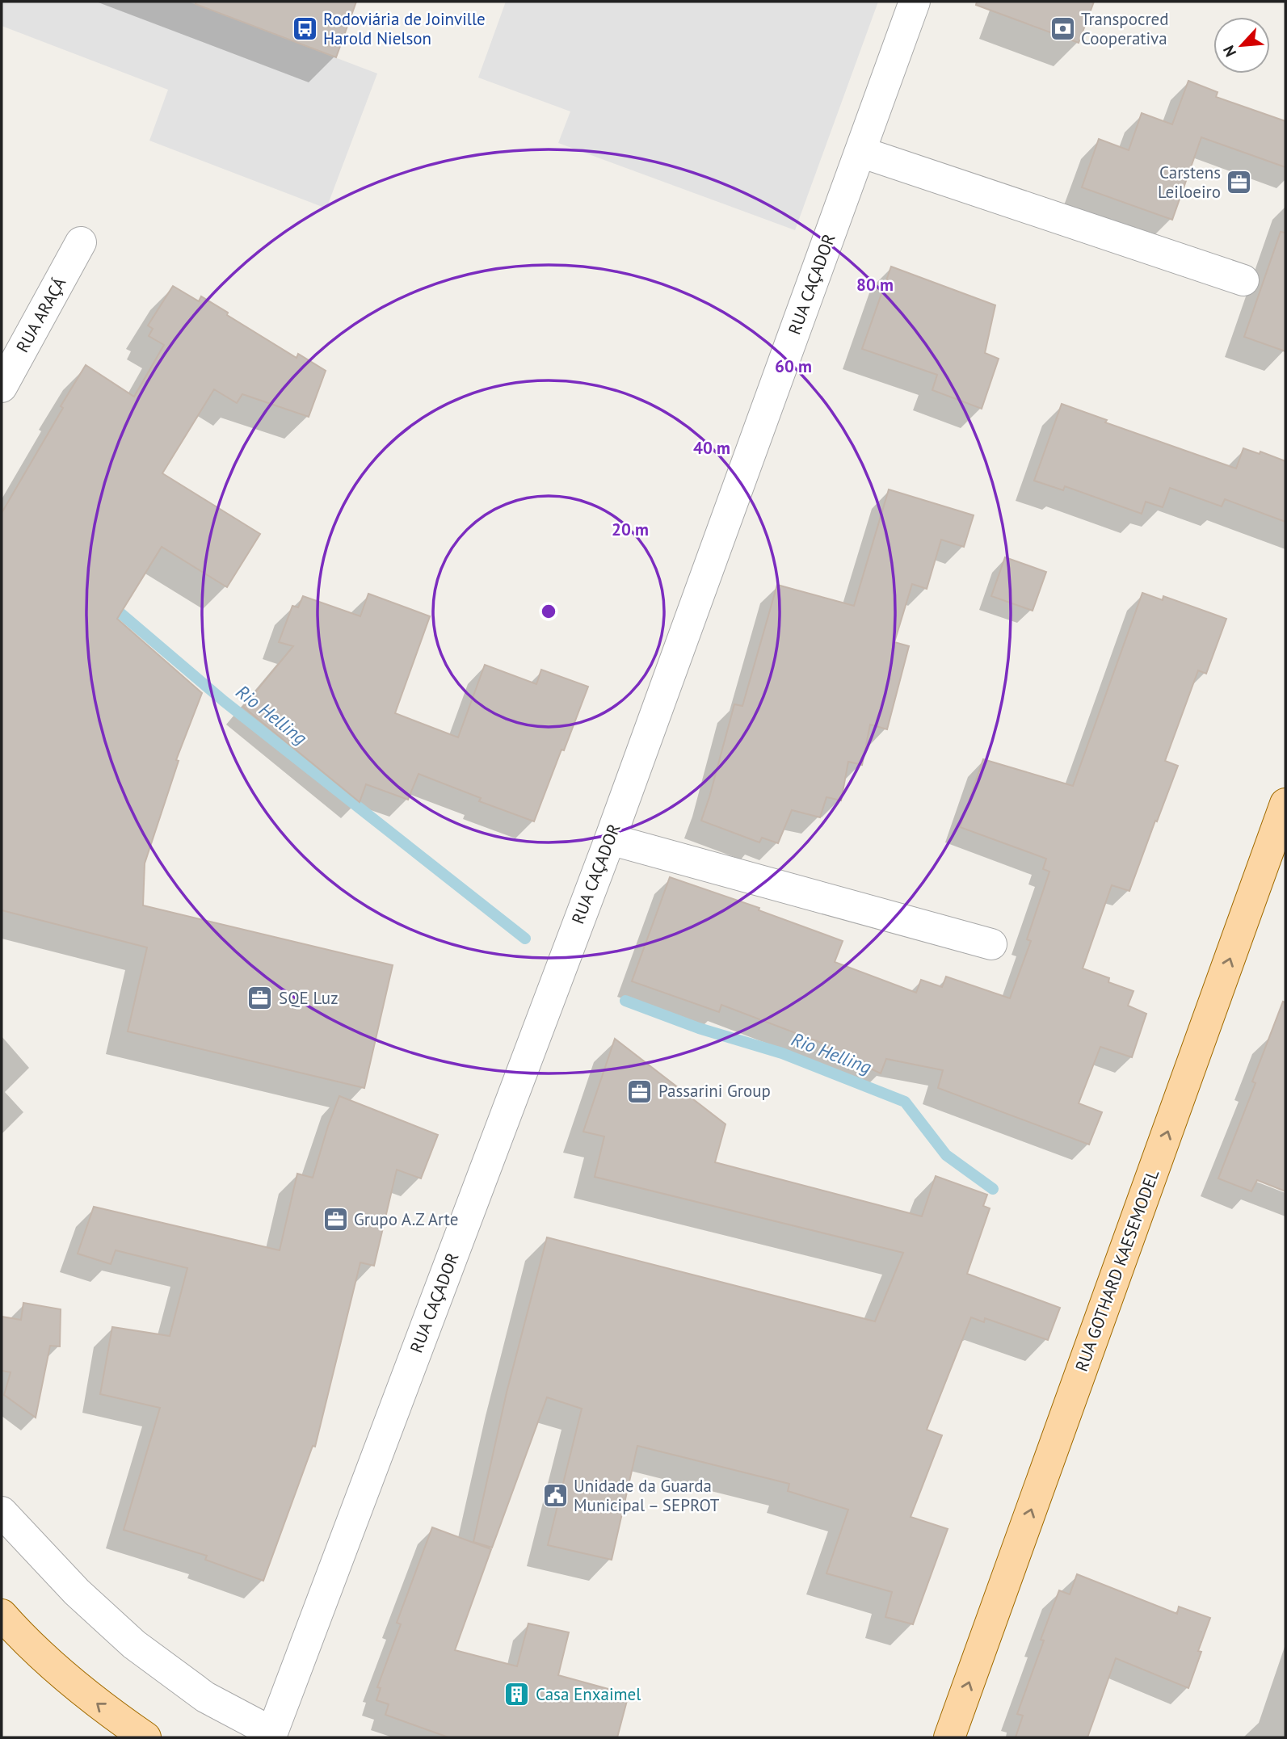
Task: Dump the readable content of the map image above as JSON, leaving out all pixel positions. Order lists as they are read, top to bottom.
{
  "streets": {
    "main road": ["RUA GOTHARD KAESEMODEL"],
    "street": ["RUA CAÇADOR", "RUA ARAÇÁ"]
  },
  "one_way": ["RUA GOTHARD KAESEMODEL"],
  "water": ["Rio Helling"],
  "places": {
    "bus stop": ["Rodoviária de Joinville Harold Nielson"],
    "bank": ["Transpocred Cooperativa"],
    "office": [
      "Carstens Leiloeiro",
      "SQE Luz",
      "Passarini Group",
      "Grupo A.Z Arte"
    ],
    "public building": ["Unidade da Guarda Municipal – SEPROT"],
    "building": ["Casa Enxaimel"]
  },
  "north": "bottom left",
  "rings": [
    "80 m",
    "60 m",
    "40 m",
    "20 m"
  ]
}
